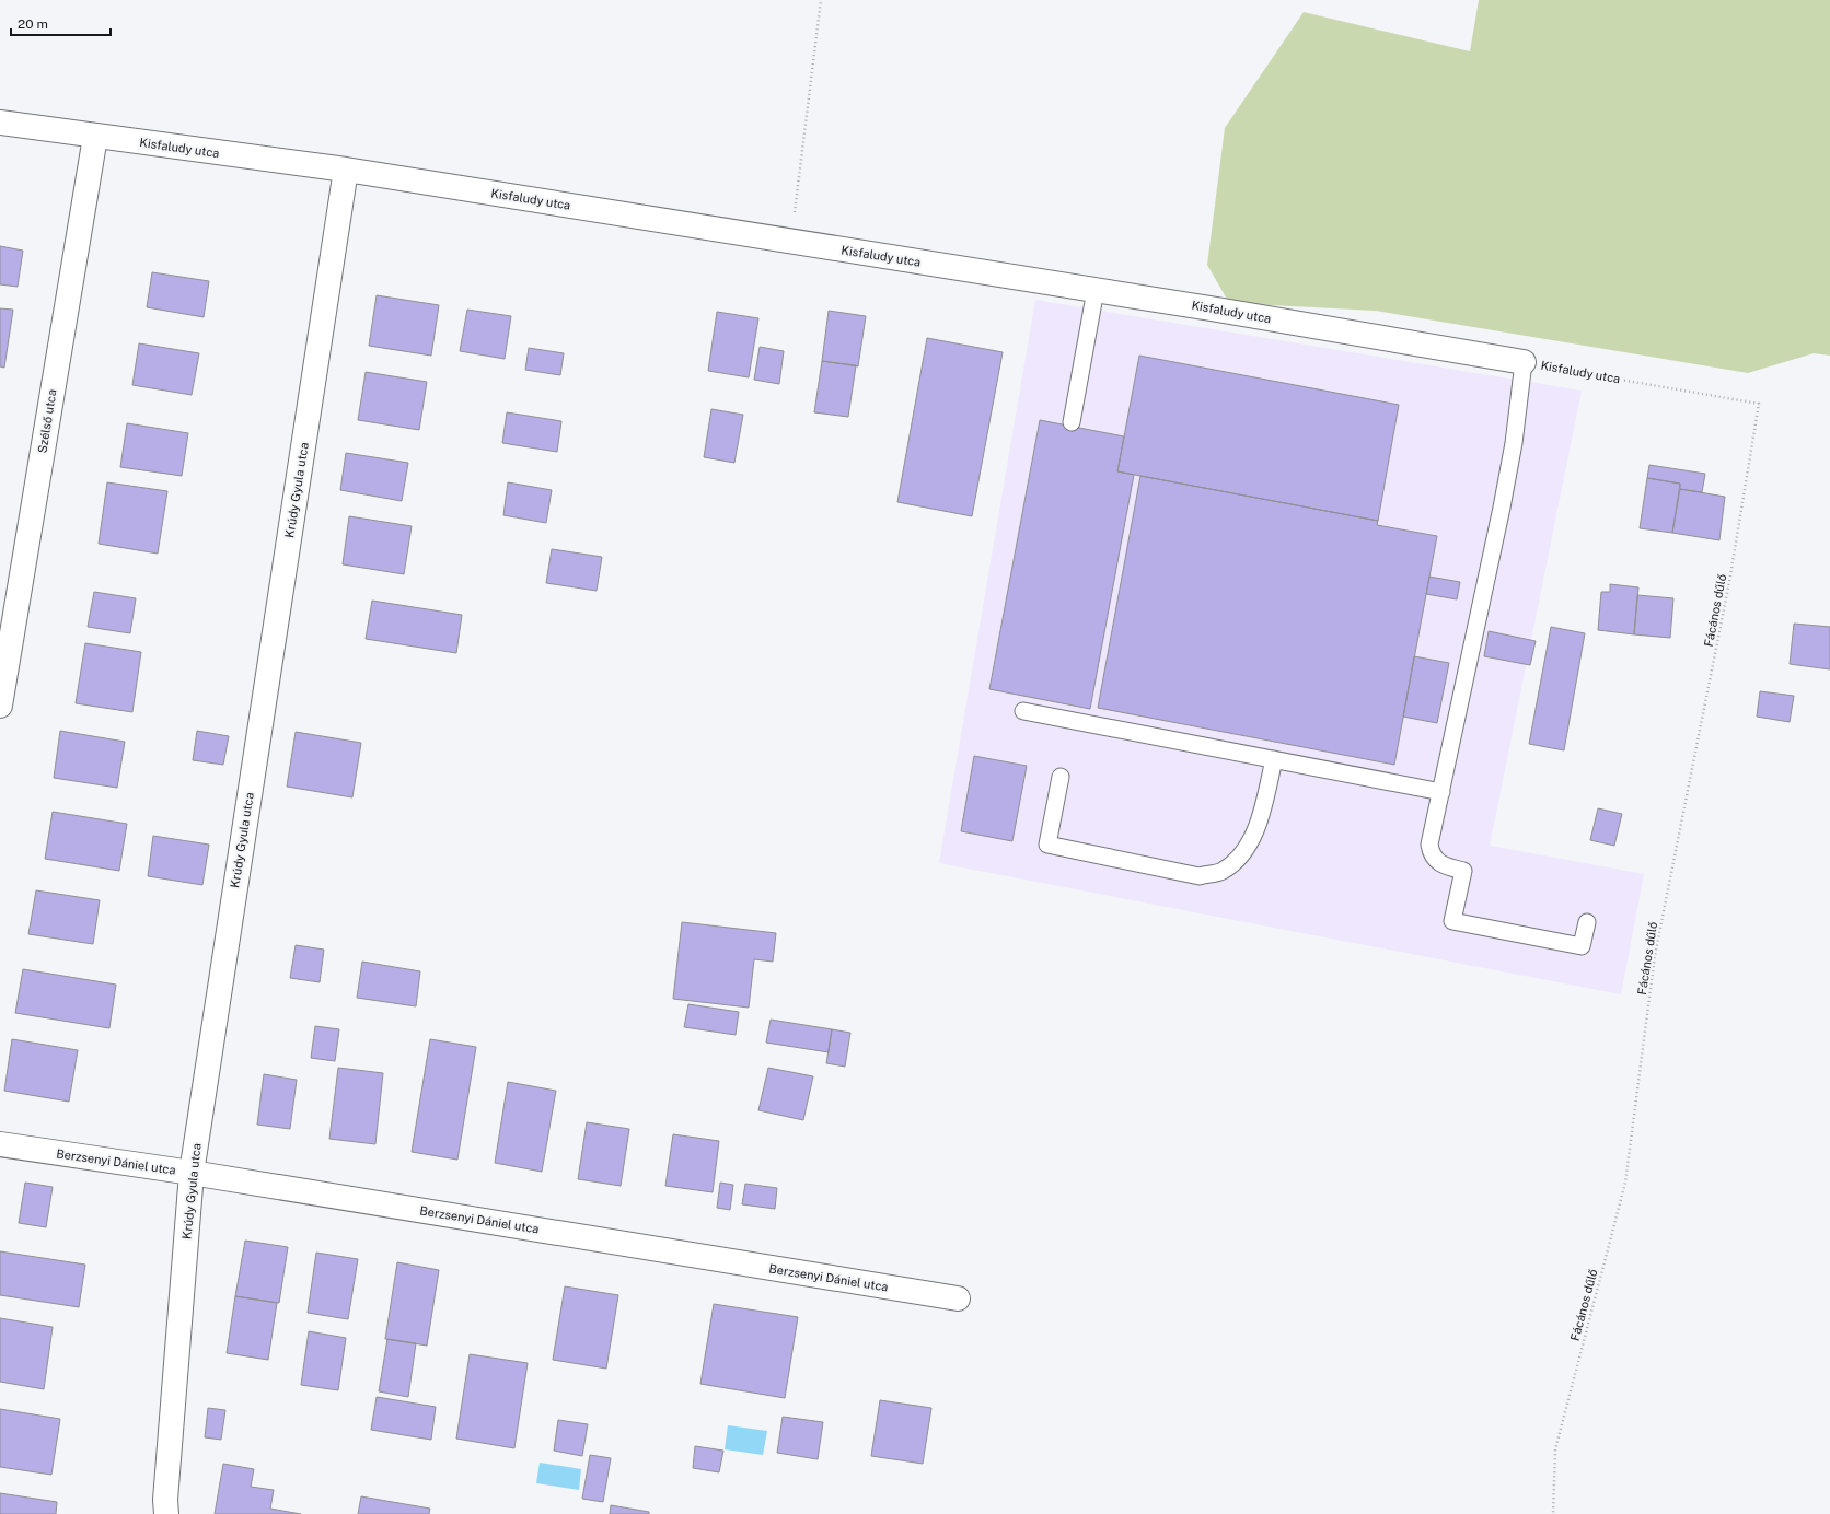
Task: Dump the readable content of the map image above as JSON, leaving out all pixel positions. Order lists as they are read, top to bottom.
{
  "streets": {
    "street": [
      "Kisfaludy utca",
      "Szélső utca",
      "Krúdy Gyula utca",
      "Berzsenyi Dániel utca"
    ],
    "path": ["Fácános dűlő"]
  },
  "crossings": [
    ["Kisfaludy utca", "Szélső utca"],
    ["Kisfaludy utca", "Krúdy Gyula utca"],
    ["Kisfaludy utca", "Fácános dűlő"],
    ["Krúdy Gyula utca", "Berzsenyi Dániel utca"]
  ],
  "scale_bar": "20 m"
}
